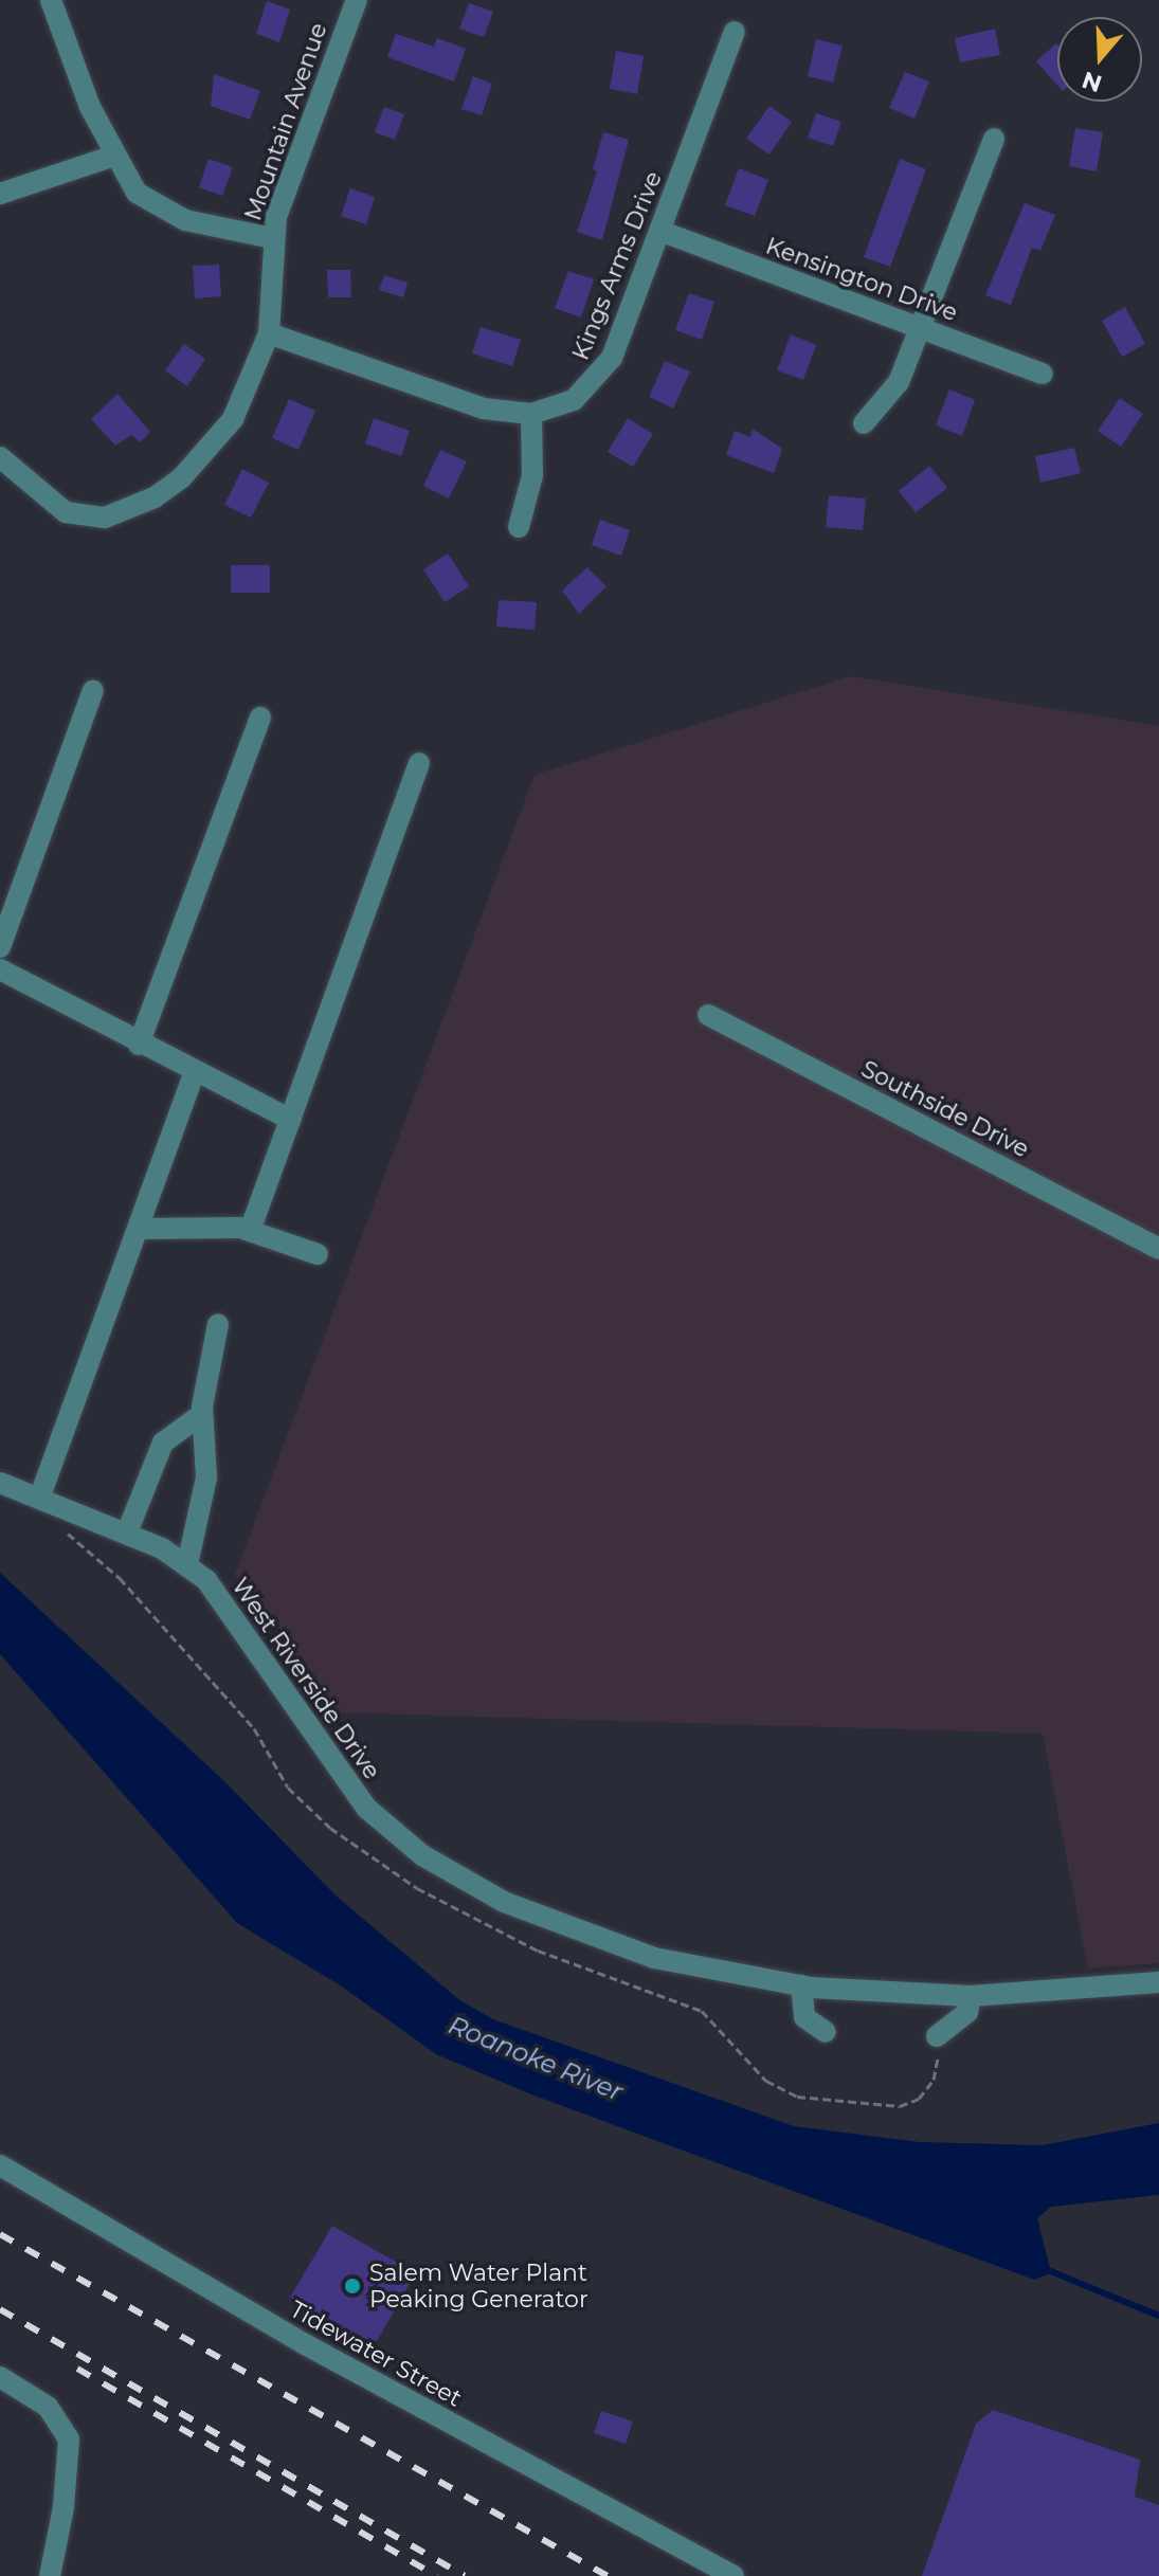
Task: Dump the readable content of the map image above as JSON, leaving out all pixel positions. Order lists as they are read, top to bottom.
{
  "streets": {
    "street": [
      "Mountain Avenue",
      "Kings Arms Drive",
      "Kensington Drive",
      "Southside Drive",
      "West Riverside Drive",
      "Tidewater Street"
    ]
  },
  "crossings": [
    ["Mountain Avenue", "Kings Arms Drive"],
    ["Kings Arms Drive", "Kensington Drive"]
  ],
  "water": ["Roanoke River"],
  "places": ["Salem Water Plant Peaking Generator"],
  "north": "bottom"
}
